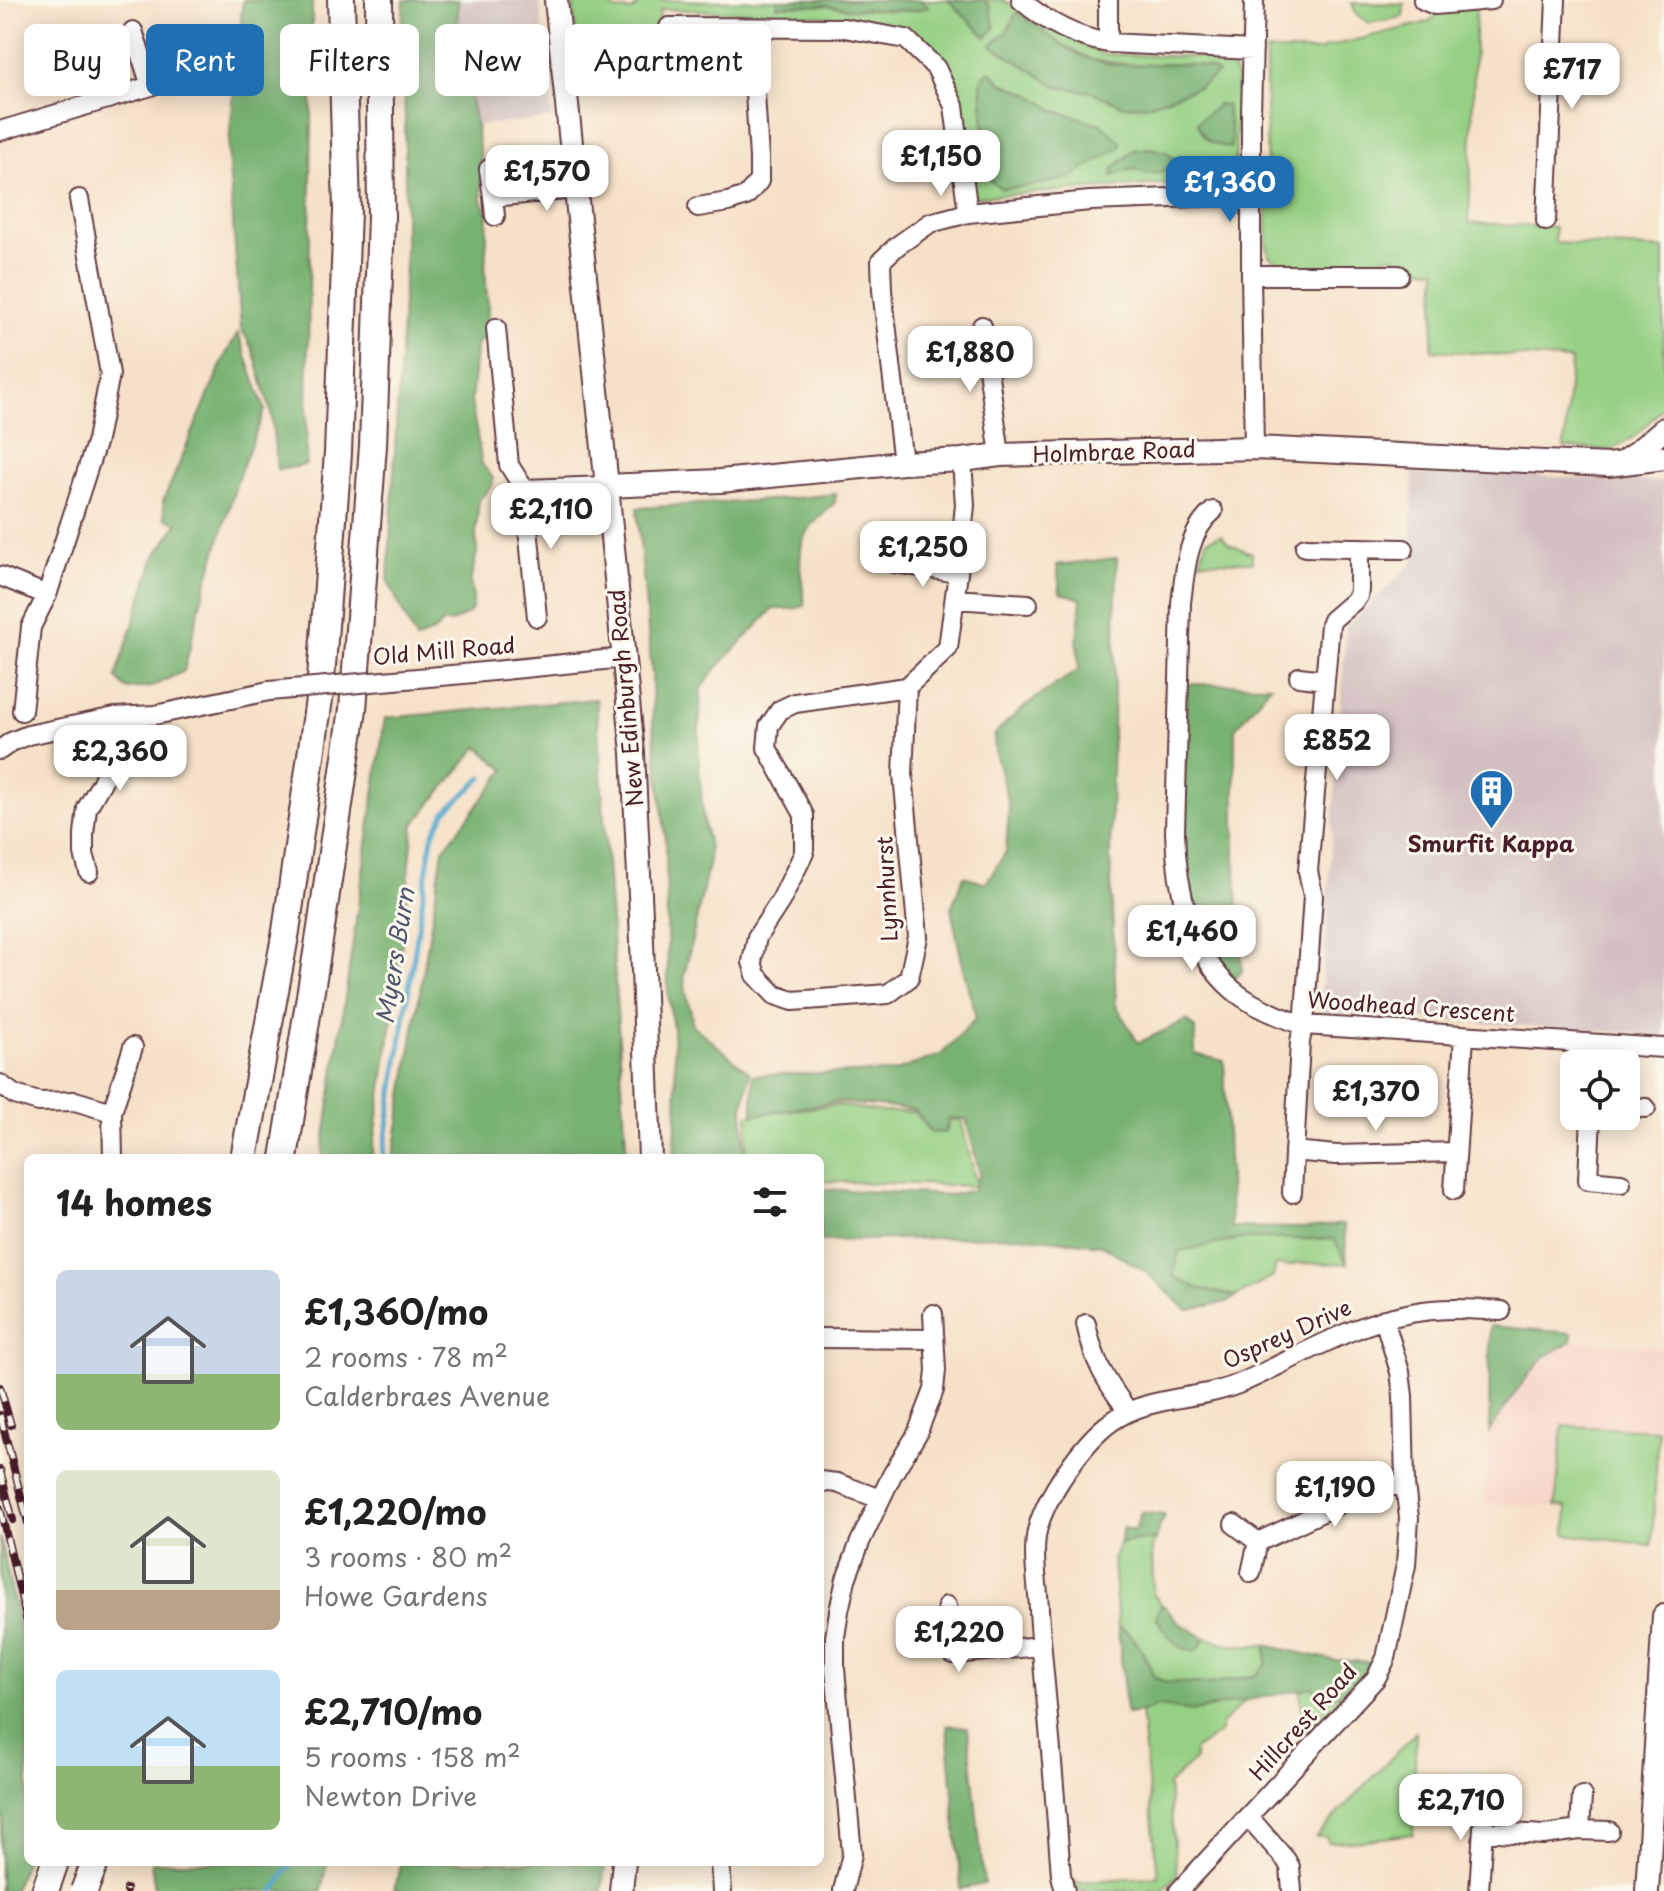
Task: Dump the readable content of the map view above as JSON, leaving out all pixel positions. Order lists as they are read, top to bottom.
{
  "streets": {
    "main road": ["Holmbrae Road", "New Edinburgh Road"],
    "street": [
      "Old Mill Road",
      "Lynnhurst",
      "Woodhead Crescent",
      "Osprey Drive",
      "Hillcrest Road"
    ]
  },
  "crossings": [
    ["Holmbrae Road", "New Edinburgh Road"],
    ["Old Mill Road", "New Edinburgh Road"],
    ["Osprey Drive", "Hillcrest Road"]
  ],
  "water": ["Myers Burn"],
  "places": {
    "building": ["Smurfit Kappa"]
  },
  "page": {
    "chip": [
      "Buy",
      "Rent",
      "Filters",
      "New",
      "Apartment"
    ],
    "price": [
      "£717",
      "£1,150",
      "£1,570",
      "£1,360",
      "£1,880",
      "£2,110",
      "£1,250",
      "£852",
      "£2,360",
      "£1,460",
      "£1,370",
      "£1,190",
      "£1,220",
      "£2,710"
    ],
    "heading": "14 homes",
    "list": [
      {
        "name": "£1,360/mo",
        "note": "2 rooms · 78 m² · Calderbraes Avenue"
      },
      {
        "name": "£1,220/mo",
        "note": "3 rooms · 80 m² · Howe Gardens"
      },
      {
        "name": "£2,710/mo",
        "note": "5 rooms · 158 m² · Newton Drive"
      }
    ]
  }
}
